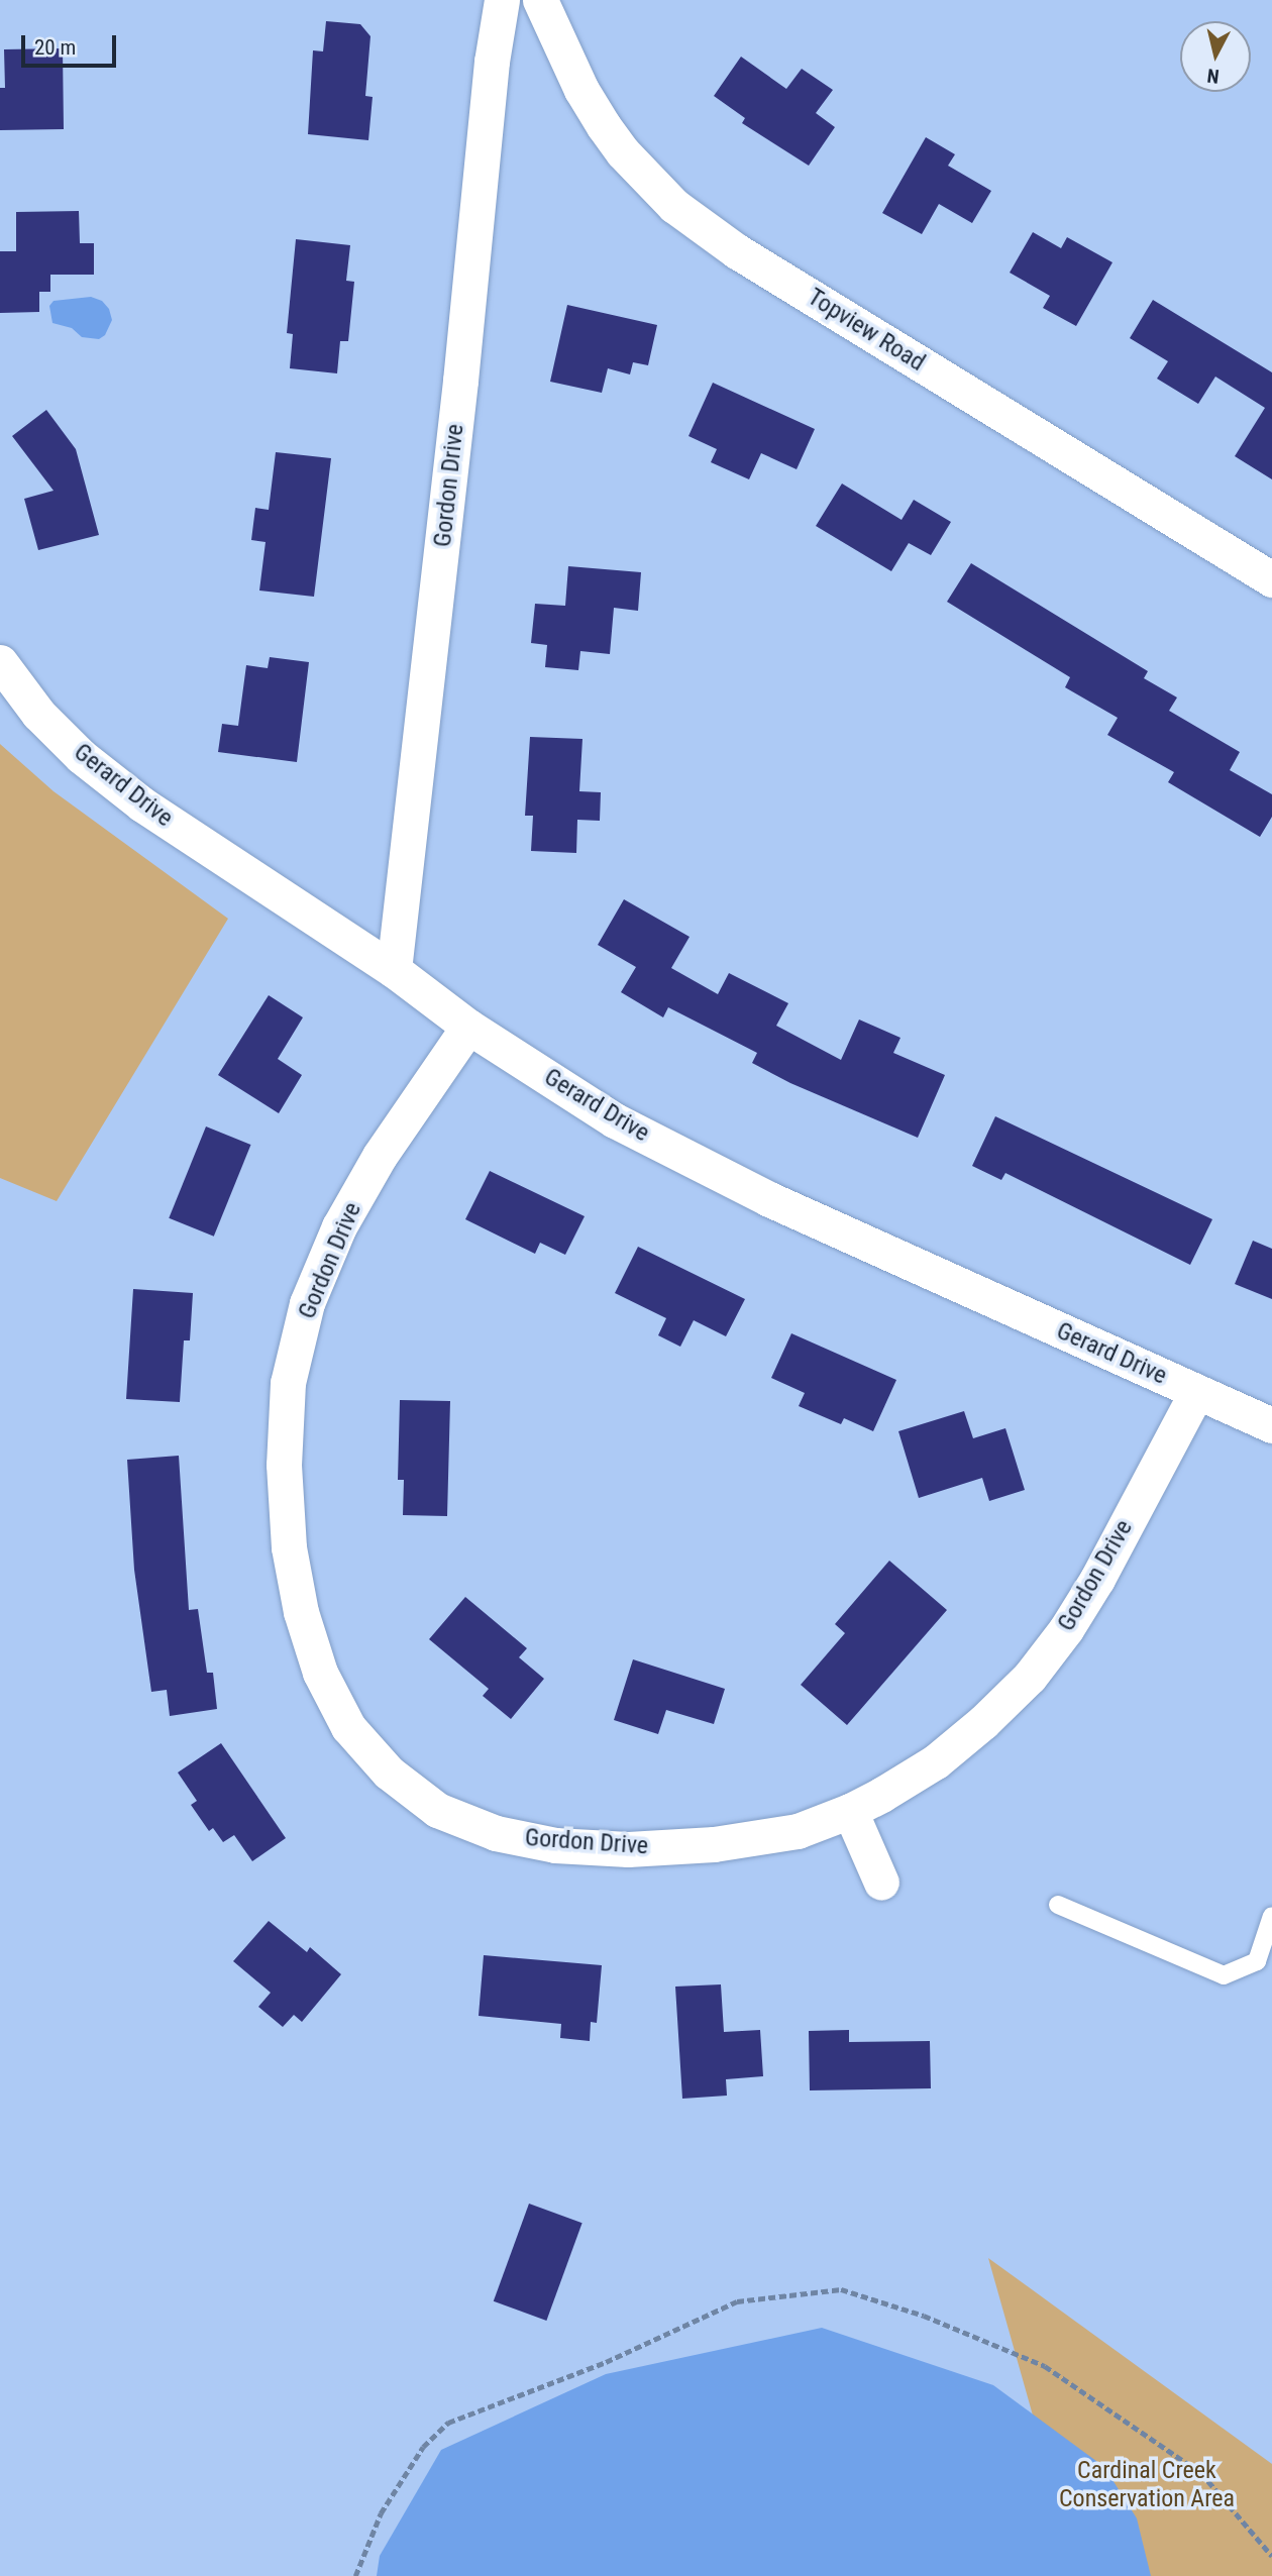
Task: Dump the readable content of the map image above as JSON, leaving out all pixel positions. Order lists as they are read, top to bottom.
{
  "streets": {
    "street": ["Topview Road", "Gordon Drive", "Gerard Drive"]
  },
  "crossings": [
    ["Gordon Drive", "Gerard Drive"]
  ],
  "parks": ["Cardinal Creek Conservation Area"],
  "scale_bar": "20 m",
  "north": "bottom"
}
